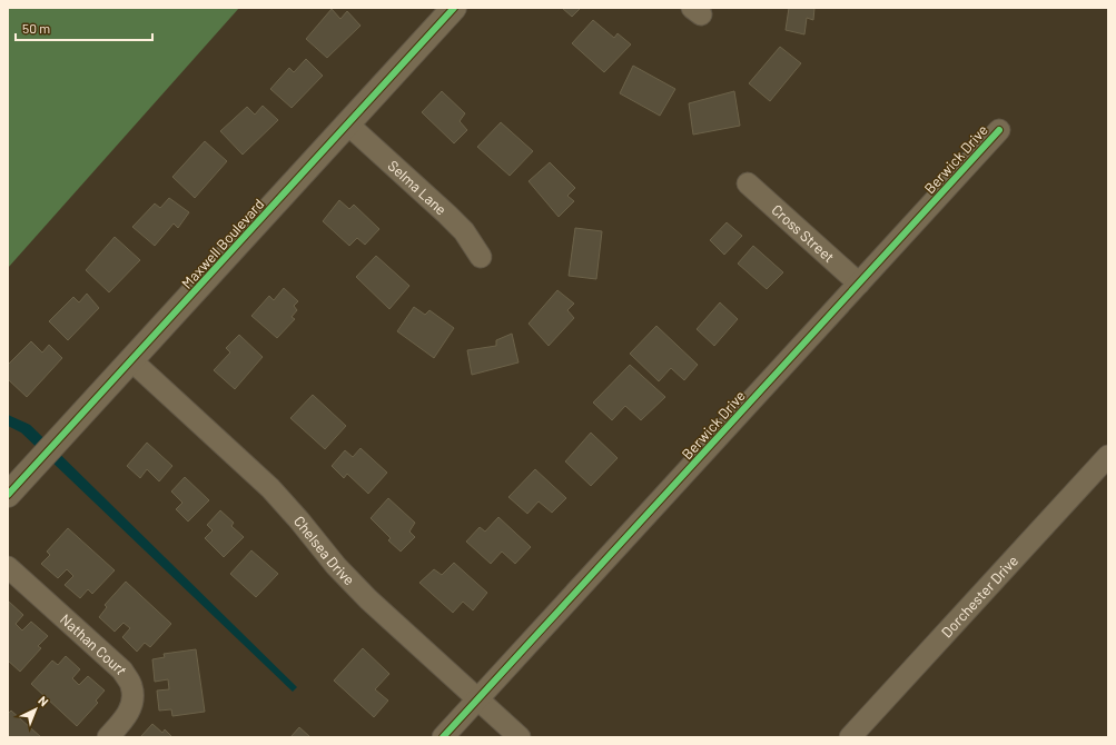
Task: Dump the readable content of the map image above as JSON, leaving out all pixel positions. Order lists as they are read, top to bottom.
{
  "streets": {
    "street": [
      "Berwick Drive",
      "Selma Lane",
      "Cross Street",
      "Maxwell Boulevard",
      "Chelsea Drive",
      "Dorchester Drive",
      "Nathan Court"
    ]
  },
  "crossings": [
    ["Berwick Drive", "Cross Street"],
    ["Berwick Drive", "Chelsea Drive"],
    ["Selma Lane", "Maxwell Boulevard"],
    ["Maxwell Boulevard", "Chelsea Drive"]
  ],
  "scale_bar": "50 m",
  "north": "top right"
}
